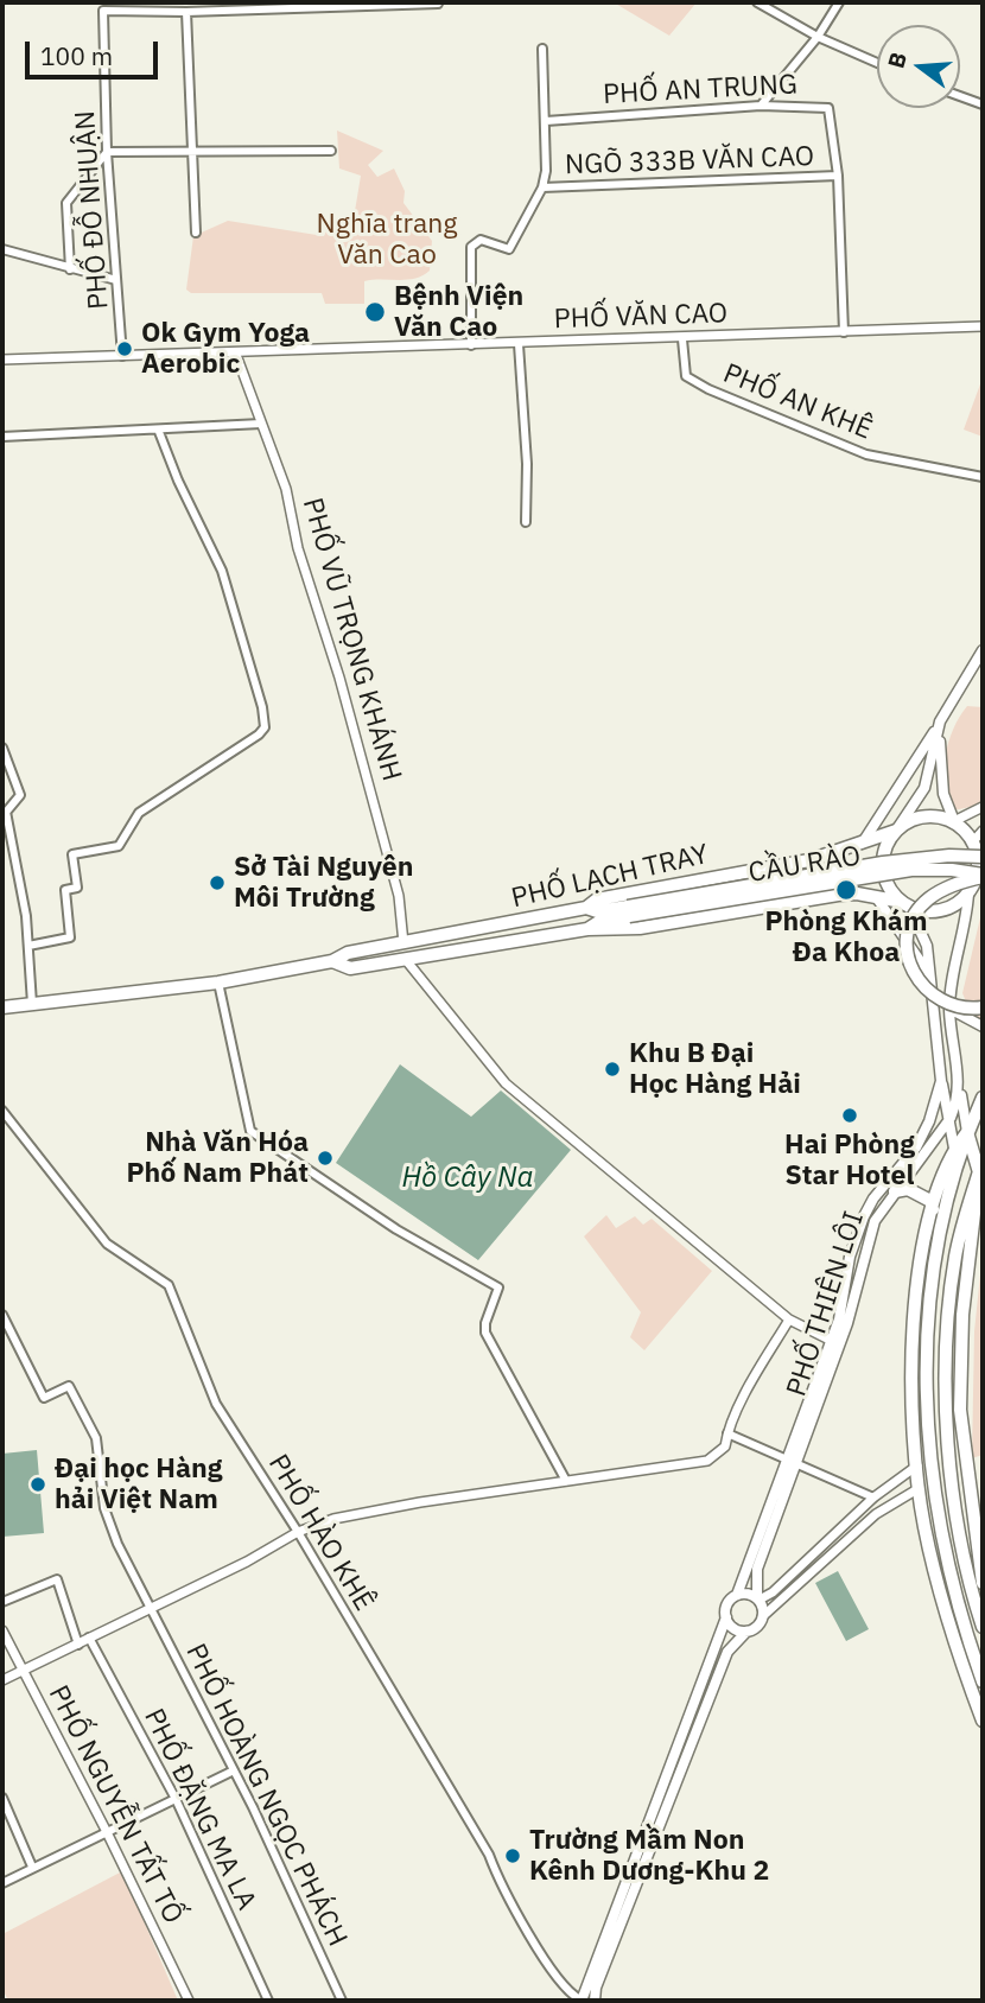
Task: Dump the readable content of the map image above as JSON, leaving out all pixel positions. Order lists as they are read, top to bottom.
{
  "streets": {
    "main road": ["CẦU RÀO", "PHỐ LẠCH TRAY", "PHỐ THIÊN LÔI"],
    "street": [
      "PHỐ AN TRUNG",
      "NGÕ 333B VĂN CAO",
      "PHỐ ĐỖ NHUẬN",
      "PHỐ VĂN CAO",
      "PHỐ AN KHÊ",
      "PHỐ VŨ TRỌNG KHÁNH",
      "PHỐ HÀO KHÊ",
      "PHỐ HOÀNG NGỌC PHÁCH",
      "PHỐ NGUYỄN TẤT TỐ",
      "PHỐ ĐẶNG MA LA"
    ]
  },
  "crossings": [
    ["PHỐ AN TRUNG", "NGÕ 333B VĂN CAO"],
    ["PHỐ AN TRUNG", "PHỐ VĂN CAO"],
    ["PHỐ ĐỖ NHUẬN", "PHỐ VĂN CAO"],
    ["PHỐ VĂN CAO", "PHỐ AN KHÊ"],
    ["PHỐ VĂN CAO", "PHỐ VŨ TRỌNG KHÁNH"],
    ["PHỐ VŨ TRỌNG KHÁNH", "PHỐ LẠCH TRAY"],
    ["CẦU RÀO", "PHỐ LẠCH TRAY"],
    ["PHỐ LẠCH TRAY", "PHỐ THIÊN LÔI"]
  ],
  "water": ["Hồ Cây Na"],
  "parks": ["Nghĩa trang Văn Cao"],
  "places": [
    "Bệnh Viện Văn Cao",
    "Ok Gym Yoga Aerobic",
    "Sở Tài Nguyên Môi Trường",
    "Phòng Khám Đa Khoa",
    "Khu B Đại Học Hàng Hải",
    "Hai Phòng Star Hotel",
    "Nhà Văn Hóa Phố Nam Phát",
    "Đại học Hàng hải Việt Nam",
    "Trường Mầm Non Kênh Dương-Khu 2"
  ],
  "scale_bar": "100 m",
  "north": "left"
}
